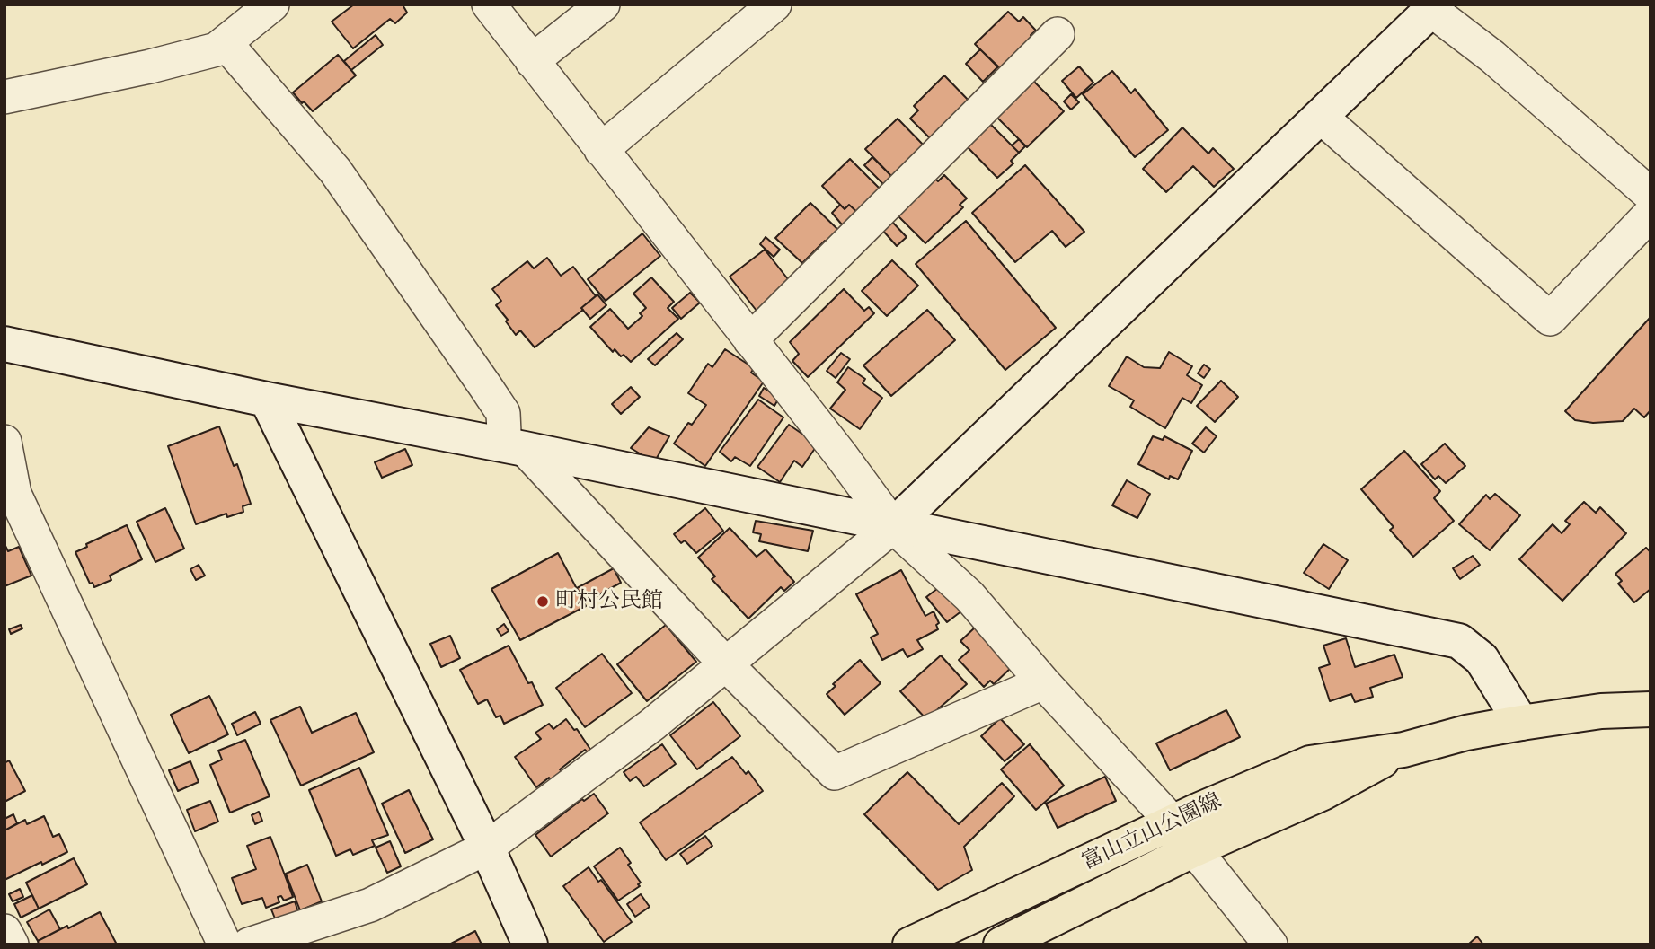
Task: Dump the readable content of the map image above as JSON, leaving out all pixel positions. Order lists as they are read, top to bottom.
{
  "streets": {
    "main road": ["富山立山公園線"]
  },
  "places": ["町村公民館"]
}
